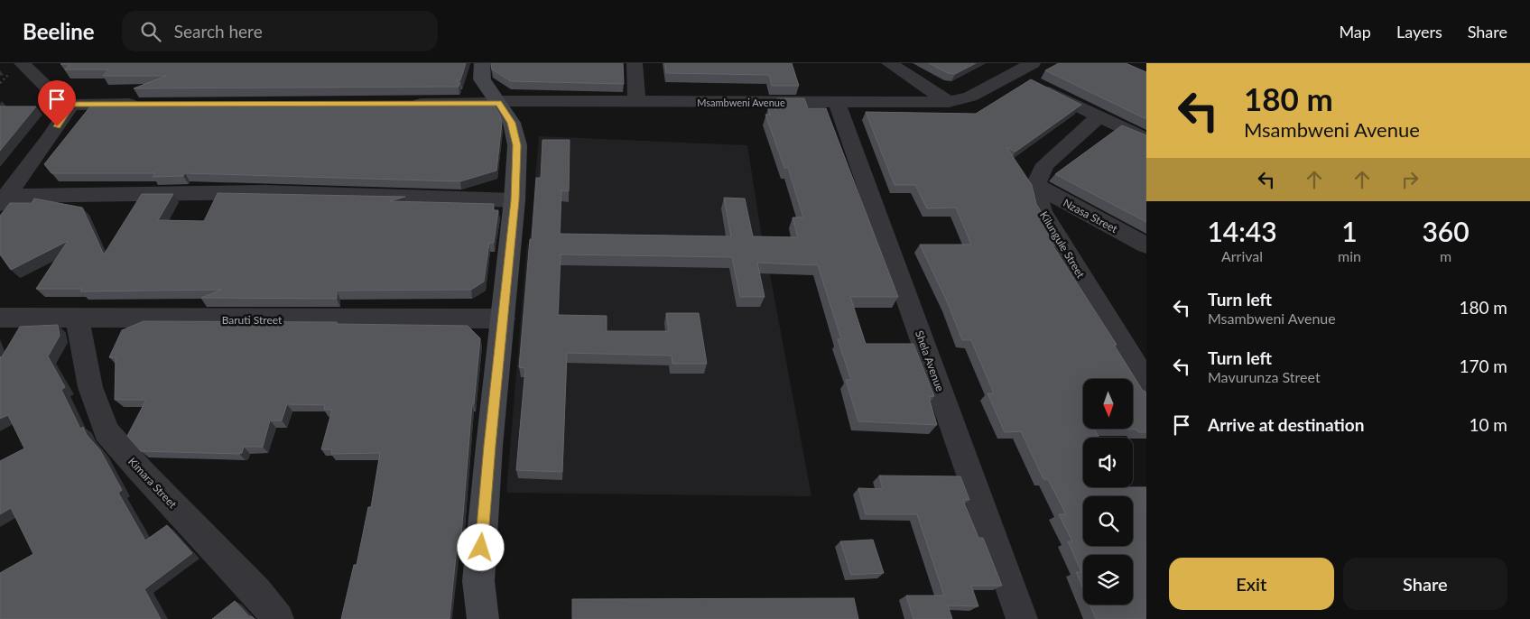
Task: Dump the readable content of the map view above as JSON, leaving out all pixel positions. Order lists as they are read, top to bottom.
{
  "streets": {
    "street": [
      "Msambweni Avenue",
      "Nzasa Street",
      "Kilungule Street",
      "Baruti Street",
      "Shela Avenue",
      "Kimara Street"
    ]
  },
  "crossings": [
    ["Msambweni Avenue", "Shela Avenue"],
    ["Nzasa Street", "Kilungule Street"],
    ["Baruti Street", "Kimara Street"]
  ],
  "north": "bottom",
  "page": {
    "header": "Beeline",
    "search": "Search here",
    "nav": ["Map", "Layers", "Share"],
    "turn": ["180 m", "Msambweni Avenue"],
    "eta": [
      "14:43",
      "Arrival",
      "1",
      "min",
      "360",
      "m"
    ],
    "list": [
      {
        "name": "Turn left",
        "note": "Msambweni Avenue",
        "value": "180 m"
      },
      {
        "name": "Turn left",
        "note": "Mavurunza Street",
        "value": "170 m"
      },
      {
        "name": "Arrive at destination",
        "value": "10 m"
      }
    ],
    "buttons": ["Exit", "Share"]
  }
}
